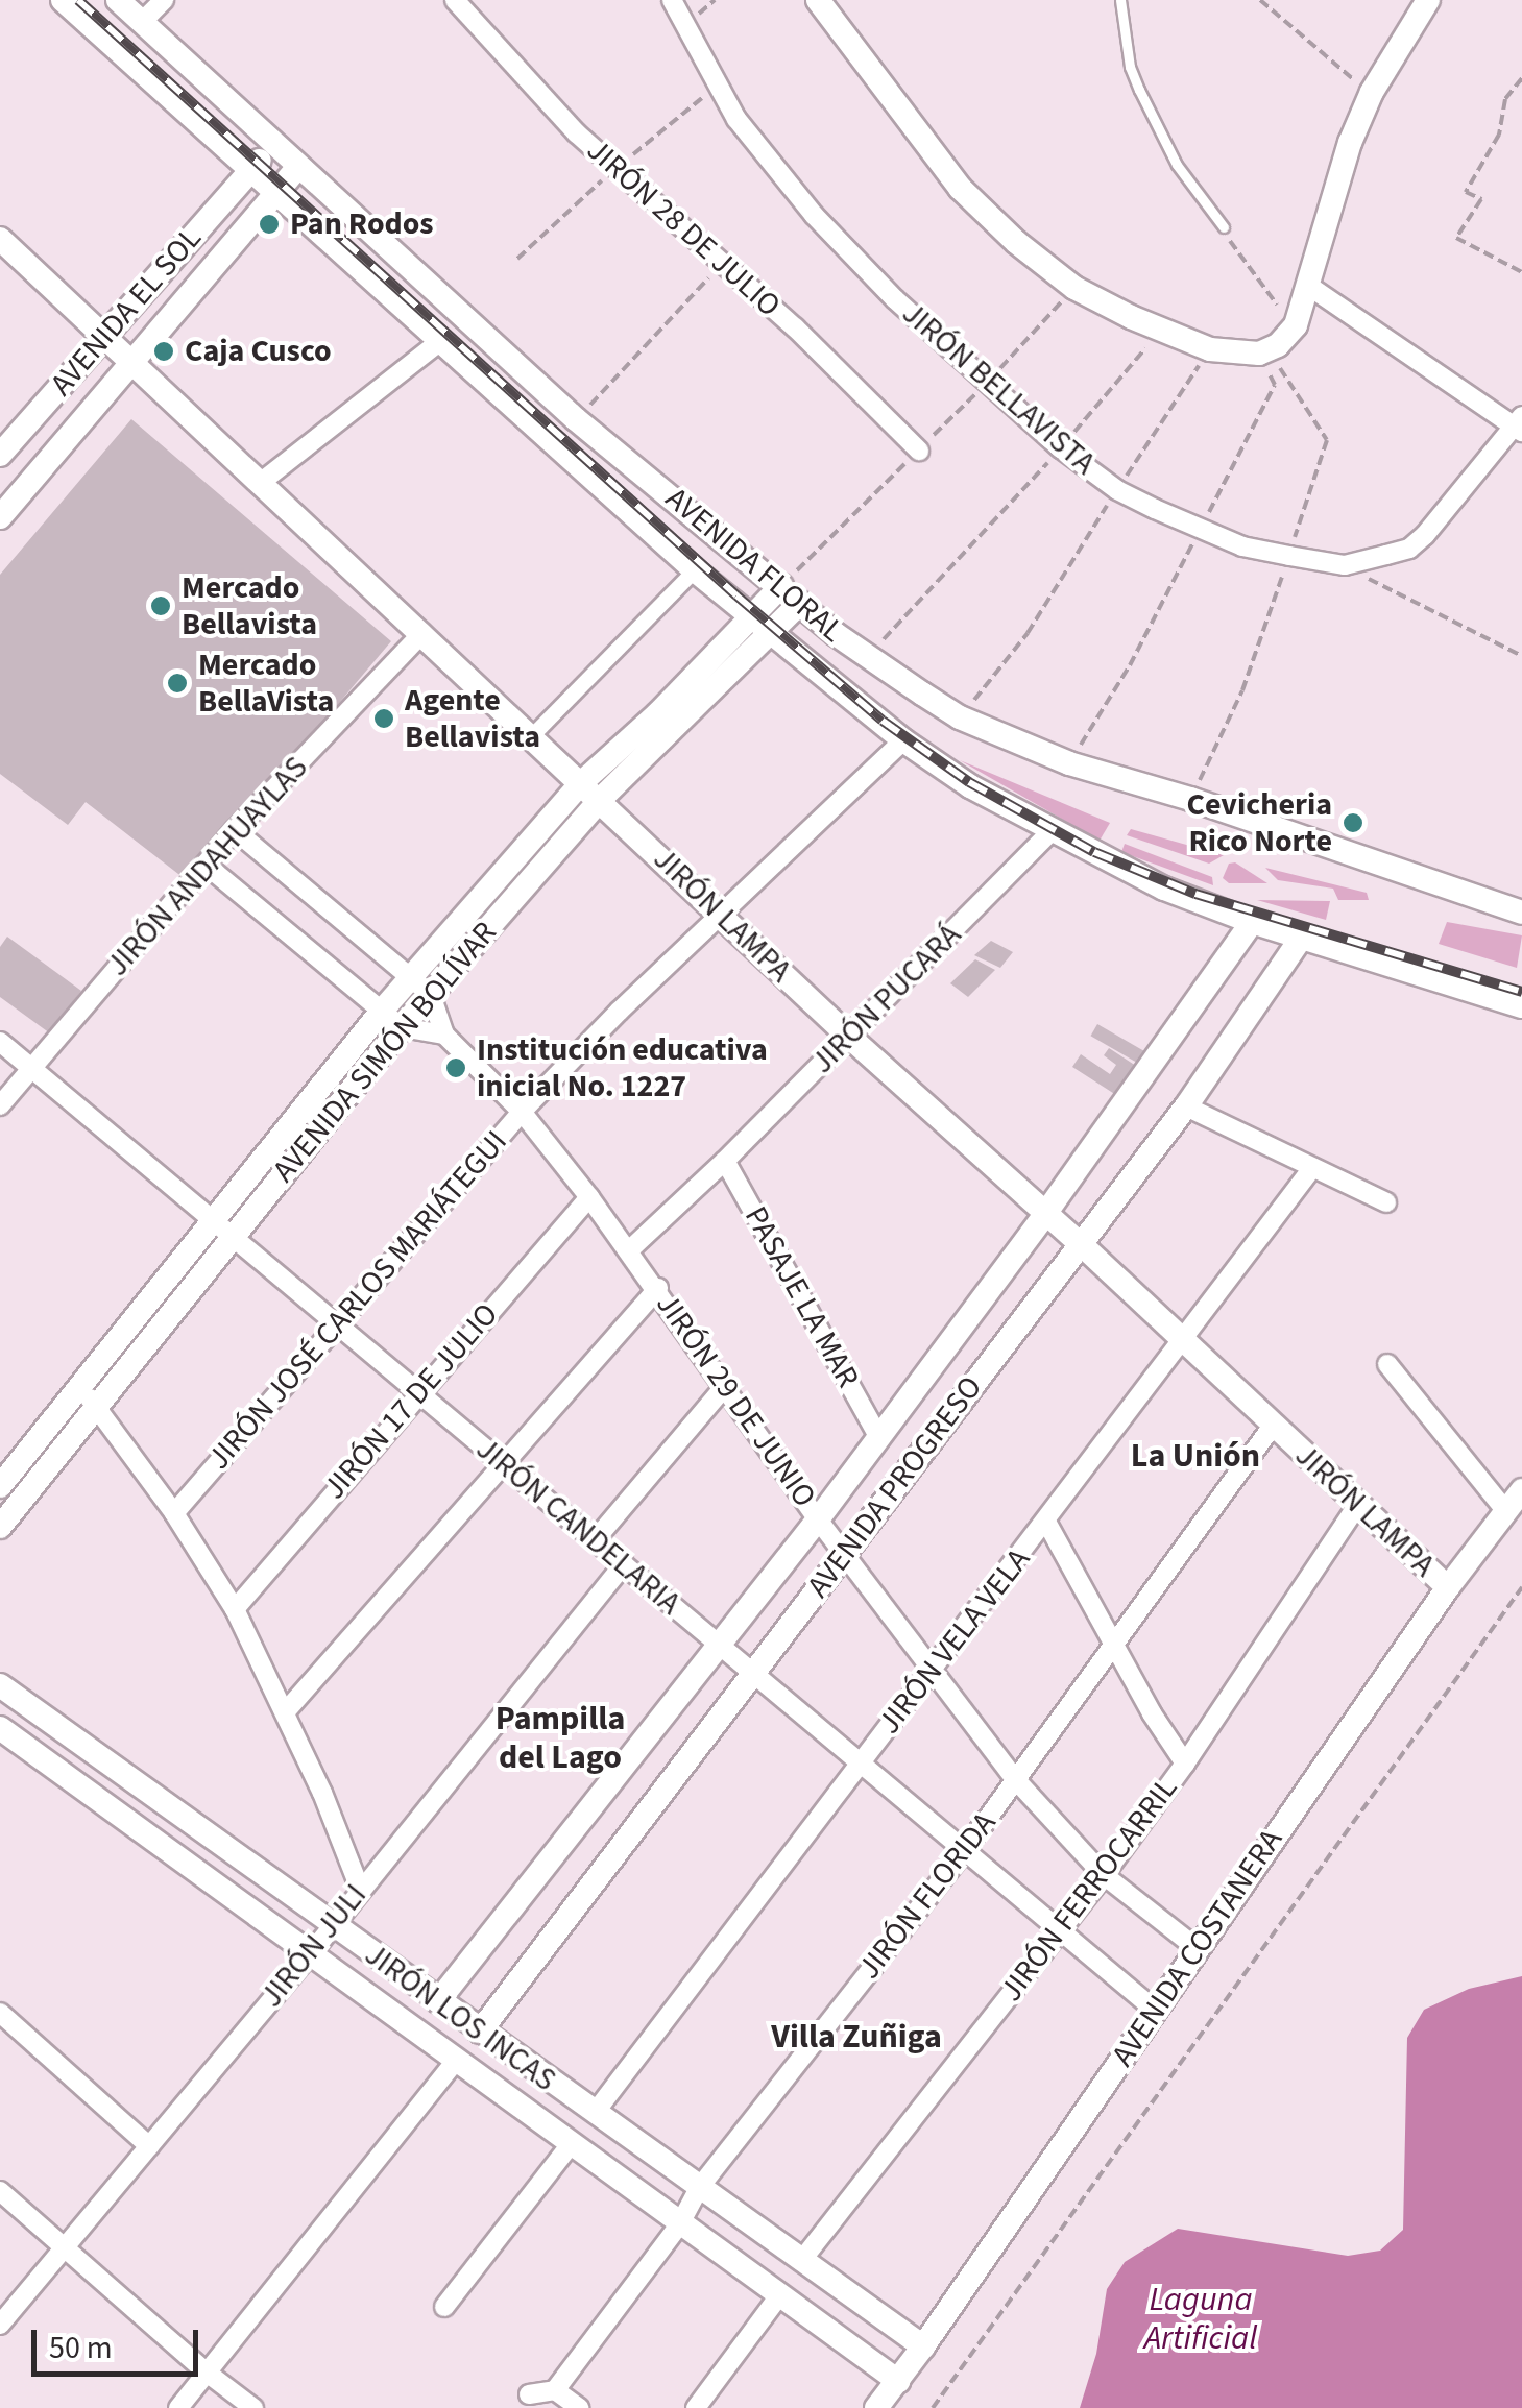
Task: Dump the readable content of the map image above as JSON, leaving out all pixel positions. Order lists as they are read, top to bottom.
{
  "streets": {
    "street": [
      "JIRÓN 28 DE JULIO",
      "AVENIDA EL SOL",
      "JIRÓN BELLAVISTA",
      "AVENIDA FLORAL",
      "JIRÓN ANDAHUAYLAS",
      "JIRÓN LAMPA",
      "JIRÓN PUCARÁ",
      "AVENIDA SIMÓN BOLÍVAR",
      "PASAJE LA MAR",
      "JIRÓN JOSÉ CARLOS MARIÁTEGUI",
      "JIRÓN 29 DE JUNIO",
      "JIRÓN 17 DE JULIO",
      "AVENIDA PROGRESO",
      "JIRÓN CANDELARIA",
      "JIRÓN VELA VELA",
      "JIRÓN FERROCARRIL",
      "JIRÓN FLORIDA",
      "JIRÓN JULI",
      "AVENIDA COSTANERA",
      "JIRÓN LOS INCAS"
    ]
  },
  "crossings": [
    ["AVENIDA EL SOL", "AVENIDA FLORAL"],
    ["AVENIDA EL SOL", "JIRÓN LAMPA"],
    ["AVENIDA FLORAL", "JIRÓN PUCARÁ"],
    ["AVENIDA FLORAL", "AVENIDA SIMÓN BOLÍVAR"],
    ["AVENIDA FLORAL", "JIRÓN JOSÉ CARLOS MARIÁTEGUI"],
    ["AVENIDA FLORAL", "AVENIDA PROGRESO"],
    ["JIRÓN ANDAHUAYLAS", "JIRÓN LAMPA"],
    ["JIRÓN ANDAHUAYLAS", "JIRÓN 29 DE JUNIO"],
    ["JIRÓN ANDAHUAYLAS", "JIRÓN CANDELARIA"],
    ["JIRÓN LAMPA", "JIRÓN PUCARÁ"],
    ["JIRÓN LAMPA", "AVENIDA SIMÓN BOLÍVAR"],
    ["JIRÓN LAMPA", "JIRÓN JOSÉ CARLOS MARIÁTEGUI"],
    ["JIRÓN LAMPA", "AVENIDA PROGRESO"],
    ["JIRÓN LAMPA", "JIRÓN VELA VELA"],
    ["JIRÓN LAMPA", "JIRÓN FERROCARRIL"],
    ["JIRÓN LAMPA", "JIRÓN FLORIDA"],
    ["JIRÓN LAMPA", "AVENIDA COSTANERA"],
    ["JIRÓN PUCARÁ", "PASAJE LA MAR"],
    ["JIRÓN PUCARÁ", "JIRÓN 29 DE JUNIO"],
    ["AVENIDA SIMÓN BOLÍVAR", "JIRÓN 29 DE JUNIO"],
    ["AVENIDA SIMÓN BOLÍVAR", "JIRÓN CANDELARIA"],
    ["PASAJE LA MAR", "AVENIDA PROGRESO"],
    ["JIRÓN JOSÉ CARLOS MARIÁTEGUI", "JIRÓN 29 DE JUNIO"],
    ["JIRÓN JOSÉ CARLOS MARIÁTEGUI", "JIRÓN CANDELARIA"],
    ["JIRÓN 29 DE JUNIO", "JIRÓN 17 DE JULIO"],
    ["JIRÓN 29 DE JUNIO", "AVENIDA PROGRESO"],
    ["JIRÓN 29 DE JUNIO", "JIRÓN VELA VELA"],
    ["JIRÓN 29 DE JUNIO", "JIRÓN FERROCARRIL"],
    ["JIRÓN 29 DE JUNIO", "JIRÓN FLORIDA"],
    ["JIRÓN 29 DE JUNIO", "AVENIDA COSTANERA"],
    ["JIRÓN 17 DE JULIO", "JIRÓN CANDELARIA"],
    ["AVENIDA PROGRESO", "JIRÓN CANDELARIA"],
    ["AVENIDA PROGRESO", "JIRÓN LOS INCAS"],
    ["JIRÓN CANDELARIA", "JIRÓN VELA VELA"],
    ["JIRÓN CANDELARIA", "JIRÓN FERROCARRIL"],
    ["JIRÓN CANDELARIA", "JIRÓN FLORIDA"],
    ["JIRÓN CANDELARIA", "JIRÓN JULI"],
    ["JIRÓN CANDELARIA", "AVENIDA COSTANERA"],
    ["JIRÓN VELA VELA", "JIRÓN LOS INCAS"],
    ["JIRÓN FERROCARRIL", "JIRÓN LOS INCAS"],
    ["JIRÓN FLORIDA", "JIRÓN LOS INCAS"],
    ["JIRÓN JULI", "JIRÓN LOS INCAS"],
    ["AVENIDA COSTANERA", "JIRÓN LOS INCAS"]
  ],
  "districts": ["La Unión", "Pampilla del Lago", "Villa Zuñiga"],
  "water": ["Laguna Artificial"],
  "places": [
    "Pan Rodos",
    "Caja Cusco",
    "Mercado Bellavista",
    "Mercado BellaVista",
    "Agente Bellavista",
    "Cevicheria Rico Norte",
    "Institución educativa inicial No. 1227"
  ],
  "scale_bar": "50 m"
}
